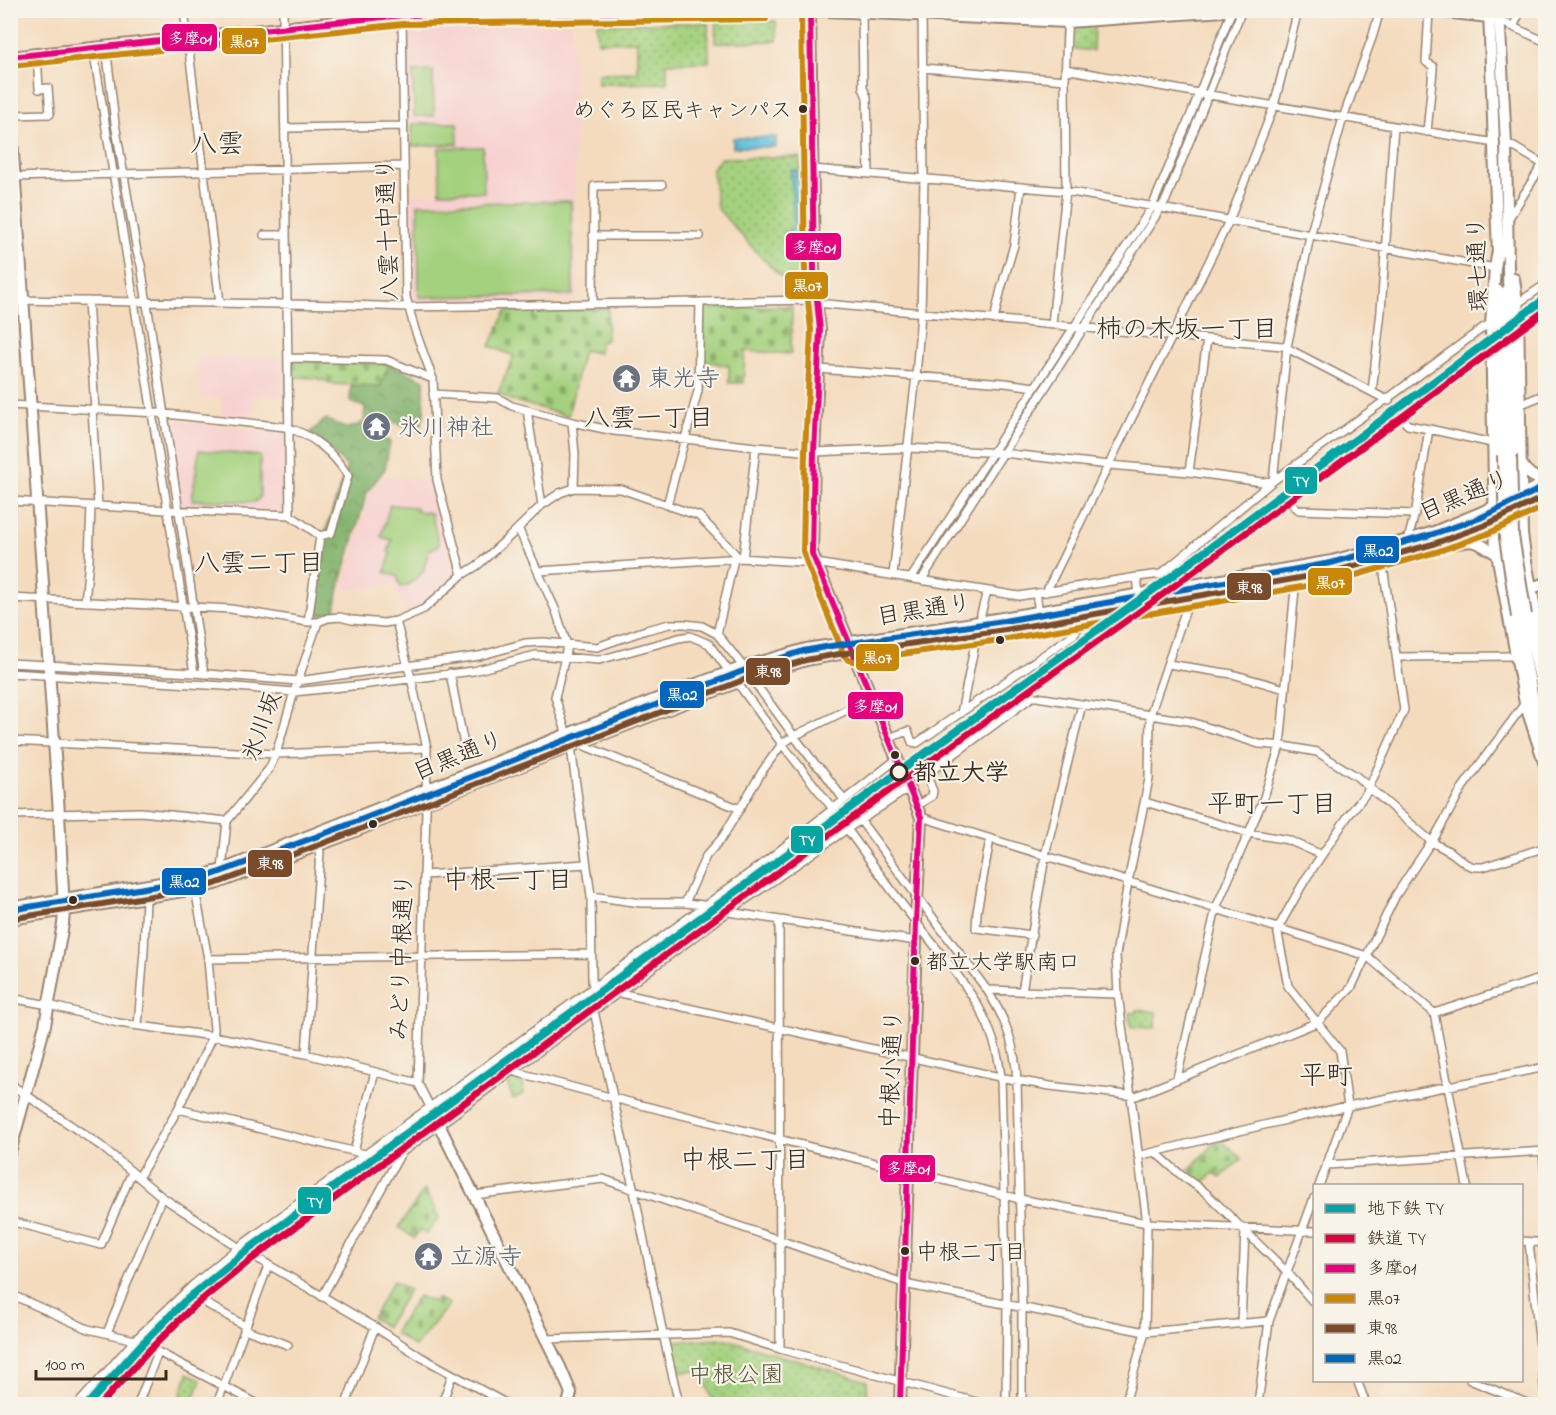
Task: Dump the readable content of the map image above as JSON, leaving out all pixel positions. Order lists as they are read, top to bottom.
{
  "streets": {
    "main road": ["環七通り", "目黒通り", "中根小通り"],
    "street": ["八雲十中通り", "氷川坂", "みどり中根通り"]
  },
  "crossings": [
    ["目黒通り", "みどり中根通り"]
  ],
  "districts": [
    "八雲",
    "柿の木坂一丁目",
    "八雲一丁目",
    "八雲二丁目",
    "平町一丁目",
    "中根一丁目",
    "平町",
    "中根二丁目"
  ],
  "parks": ["中根公園"],
  "places": {
    "other": [
      "めぐろ区民キャンパス",
      "都立大学",
      "都立大学駅南口",
      "中根二丁目"
    ],
    "temple": ["東光寺", "氷川神社", "立源寺"]
  },
  "lines": [
    "transit line 多摩01",
    "transit line 黒07",
    "metro line TY",
    "rail line TY",
    "transit line 黒02",
    "transit line 東98"
  ],
  "legend": [
    "地下鉄 TY",
    "鉄道 TY",
    "多摩01",
    "黒07",
    "東98",
    "黒02"
  ],
  "scale_bar": "100 m"
}
